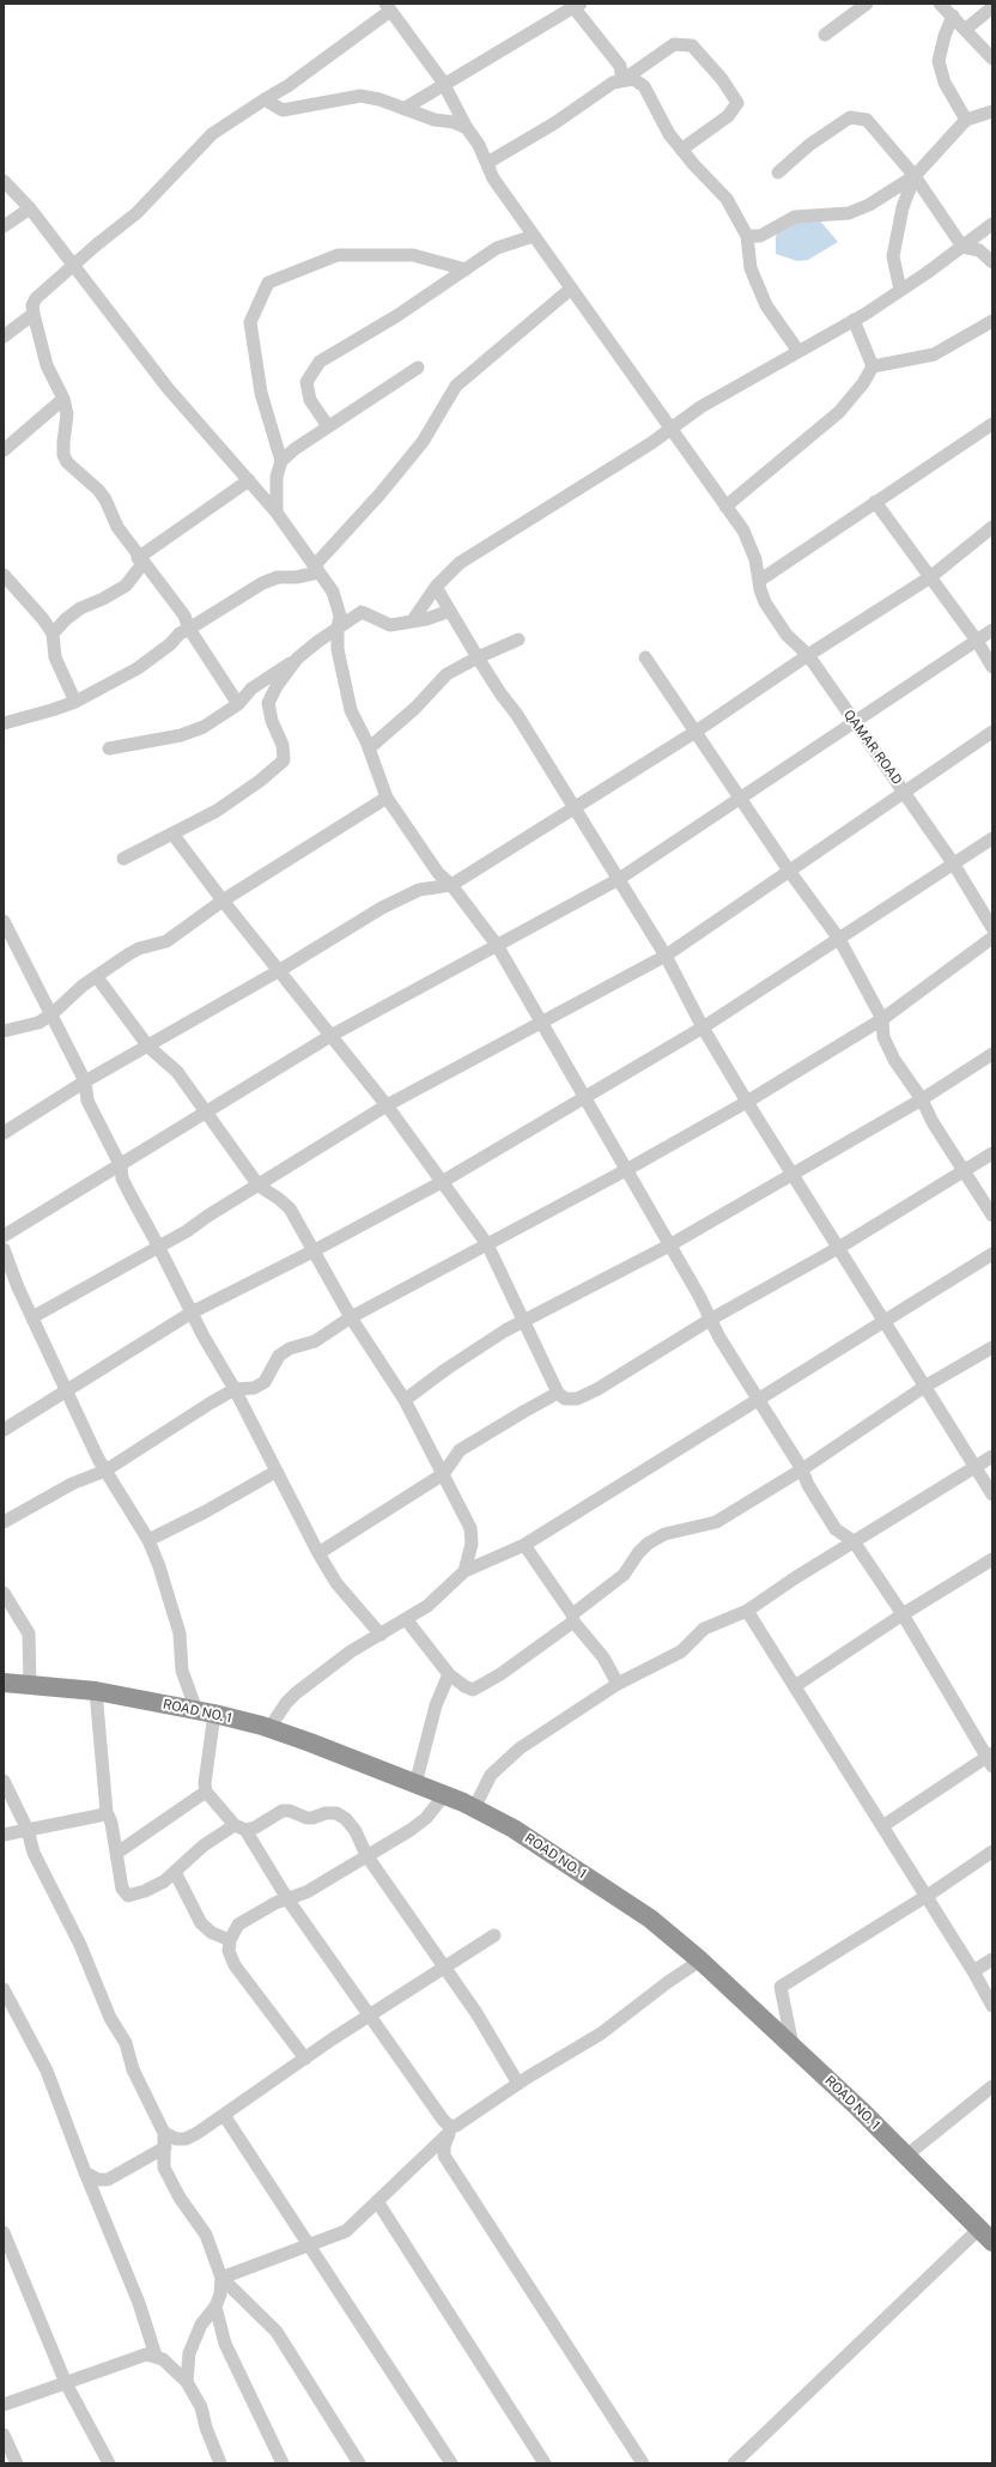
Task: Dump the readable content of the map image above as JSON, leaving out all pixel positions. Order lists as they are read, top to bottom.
{
  "streets": {
    "highway": ["ROAD NO. 1"],
    "street": ["QAMAR ROAD"]
  }
}
